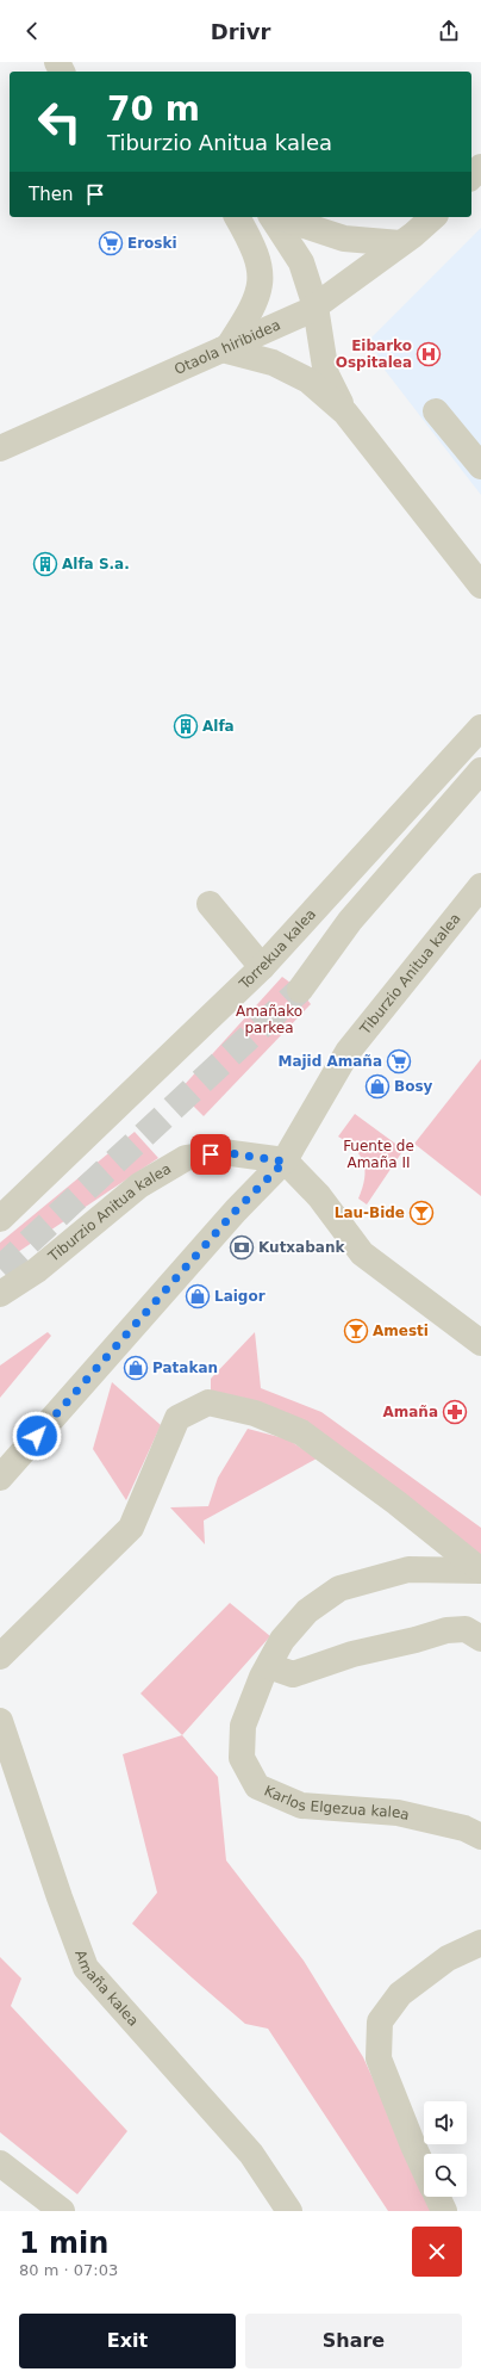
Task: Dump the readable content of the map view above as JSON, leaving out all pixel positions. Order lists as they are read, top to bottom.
{
  "streets": {
    "street": [
      "Otaola hiribidea",
      "Torrekua kalea",
      "Tiburzio Anitua kalea",
      "Karlos Elgezua kalea",
      "Amaña kalea"
    ]
  },
  "parks": ["Amañako parkea", "Fuente de Amaña II"],
  "places": {
    "supermarket": ["Eroski", "Majid Amaña"],
    "hospital": ["Eibarko Ospitalea"],
    "building": ["Alfa S.a.", "Alfa"],
    "shop": ["Bosy", "Laigor", "Patakan"],
    "bar": ["Lau-Bide", "Amesti"],
    "bank": ["Kutxabank"],
    "pharmacy": ["Amaña"]
  },
  "page": {
    "header": "Drivr",
    "turn": ["70 m", "Tiburzio Anitua kalea"],
    "then": "Then",
    "heading": ["1 min", "80 m · 07:03"],
    "buttons": ["Exit", "Share"]
  }
}
